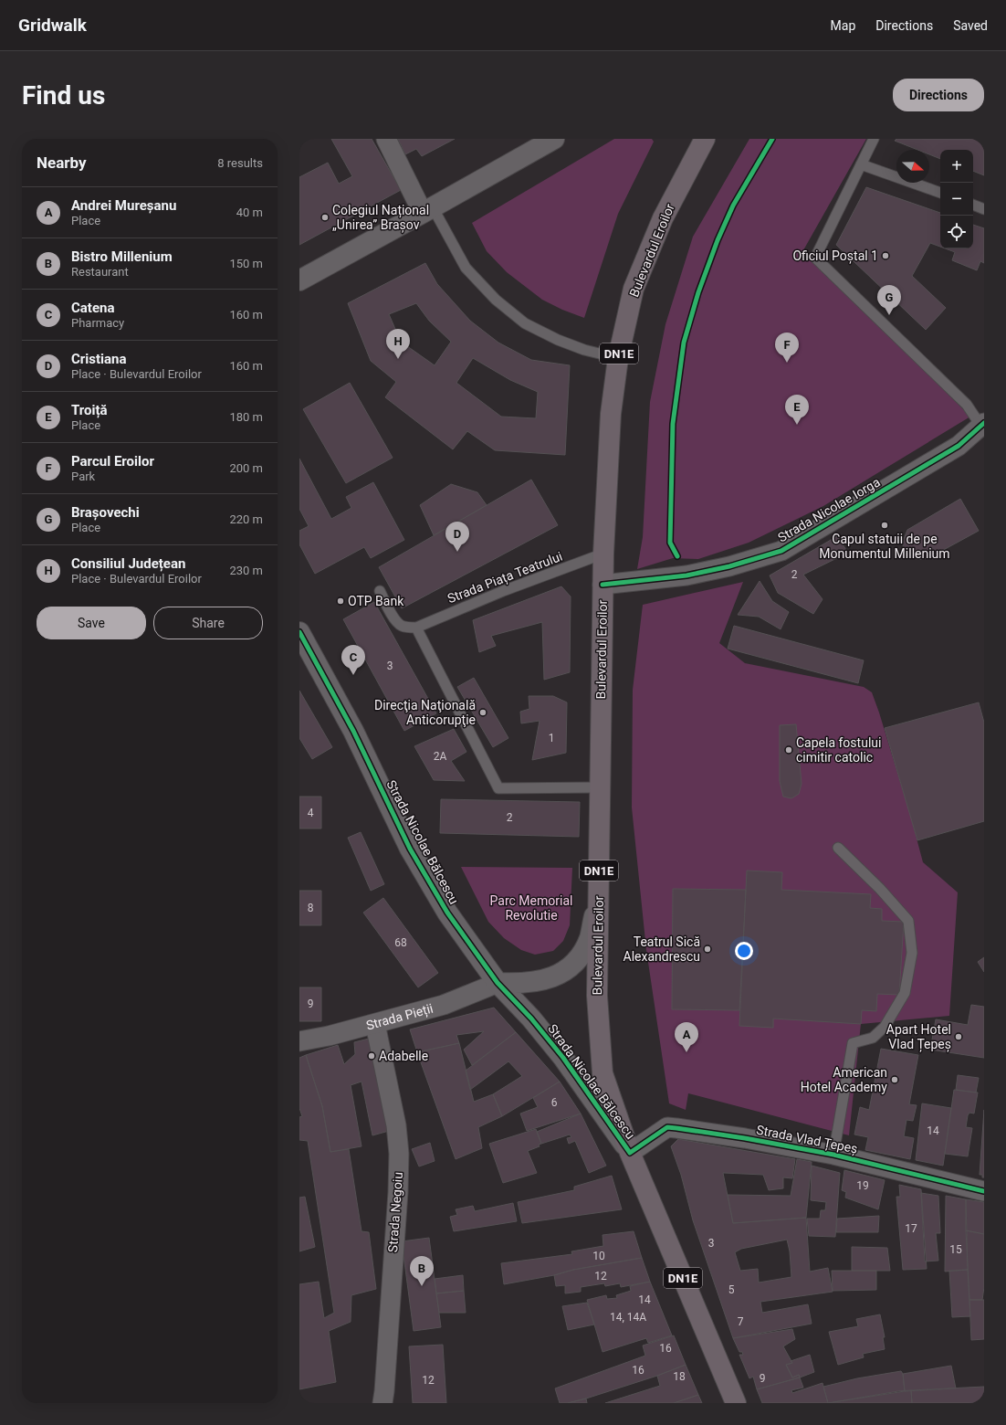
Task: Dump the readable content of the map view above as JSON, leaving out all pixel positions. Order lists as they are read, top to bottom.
{
  "streets": {
    "main road": ["Bulevardul Eroilor", "DN1E"],
    "street": [
      "Strada Nicolae Iorga",
      "Strada Nicolae Bălcescu",
      "Strada Pieții",
      "Strada Vlad Țepeș",
      "Strada Negoiu"
    ],
    "lane": ["Strada Piața Teatrului"]
  },
  "crossings": [
    ["Bulevardul Eroilor", "DN1E"],
    ["Bulevardul Eroilor", "Strada Nicolae Iorga"],
    ["Bulevardul Eroilor", "Strada Piața Teatrului"],
    ["Bulevardul Eroilor", "Strada Nicolae Bălcescu"],
    ["Bulevardul Eroilor", "Strada Vlad Țepeș"],
    ["DN1E", "Strada Nicolae Bălcescu"],
    ["DN1E", "Strada Vlad Țepeș"],
    ["Strada Nicolae Bălcescu", "Strada Pieții"],
    ["Strada Nicolae Bălcescu", "Strada Vlad Țepeș"],
    ["Strada Pieții", "Strada Negoiu"]
  ],
  "parks": ["Parc Memorial Revolutie"],
  "places": [
    "Colegiul Național „Unirea” Brașov",
    "Oficiul Poștal 1",
    "Capul statuii de pe Monumentul Millenium",
    "OTP Bank",
    "Direcţia Naţională Anticorupţie",
    "Capela fostului cimitir catolic",
    "Teatrul Sică Alexandrescu",
    "Apart Hotel Vlad Țepeș",
    "Adabelle",
    "American Hotel Academy"
  ],
  "house_numbers": [
    "2",
    "3",
    "1",
    "2A",
    "4",
    "2",
    "8",
    "68",
    "9",
    "6",
    "14",
    "19",
    "17",
    "3",
    "15",
    "10",
    "12",
    "5",
    "14",
    "14, 14A",
    "7",
    "16",
    "16",
    "18",
    "9",
    "12"
  ],
  "north": "right",
  "page": {
    "header": "Gridwalk",
    "nav": ["Map", "Directions", "Saved"],
    "buttons": [
      "Directions",
      ["Save", "Share"]
    ],
    "title": "Find us",
    "heading": ["Nearby", "8 results"],
    "map_buttons": ["+", "−"],
    "list": [
      {
        "mark": "A",
        "name": "Andrei Mureșanu",
        "note": "Place",
        "value": "40 m"
      },
      {
        "mark": "B",
        "name": "Bistro Millenium",
        "note": "Restaurant",
        "value": "150 m"
      },
      {
        "mark": "C",
        "name": "Catena",
        "note": "Pharmacy",
        "value": "160 m"
      },
      {
        "mark": "D",
        "name": "Cristiana",
        "note": "Place · Bulevardul Eroilor",
        "value": "160 m"
      },
      {
        "mark": "E",
        "name": "Troiță",
        "note": "Place",
        "value": "180 m"
      },
      {
        "mark": "F",
        "name": "Parcul Eroilor",
        "note": "Park",
        "value": "200 m"
      },
      {
        "mark": "G",
        "name": "Brașovechi",
        "note": "Place",
        "value": "220 m"
      },
      {
        "mark": "H",
        "name": "Consiliul Județean",
        "note": "Place · Bulevardul Eroilor",
        "value": "230 m"
      }
    ],
    "pins": [
      "G",
      "H",
      "F",
      "E",
      "D",
      "C",
      "A",
      "B"
    ]
  }
}
